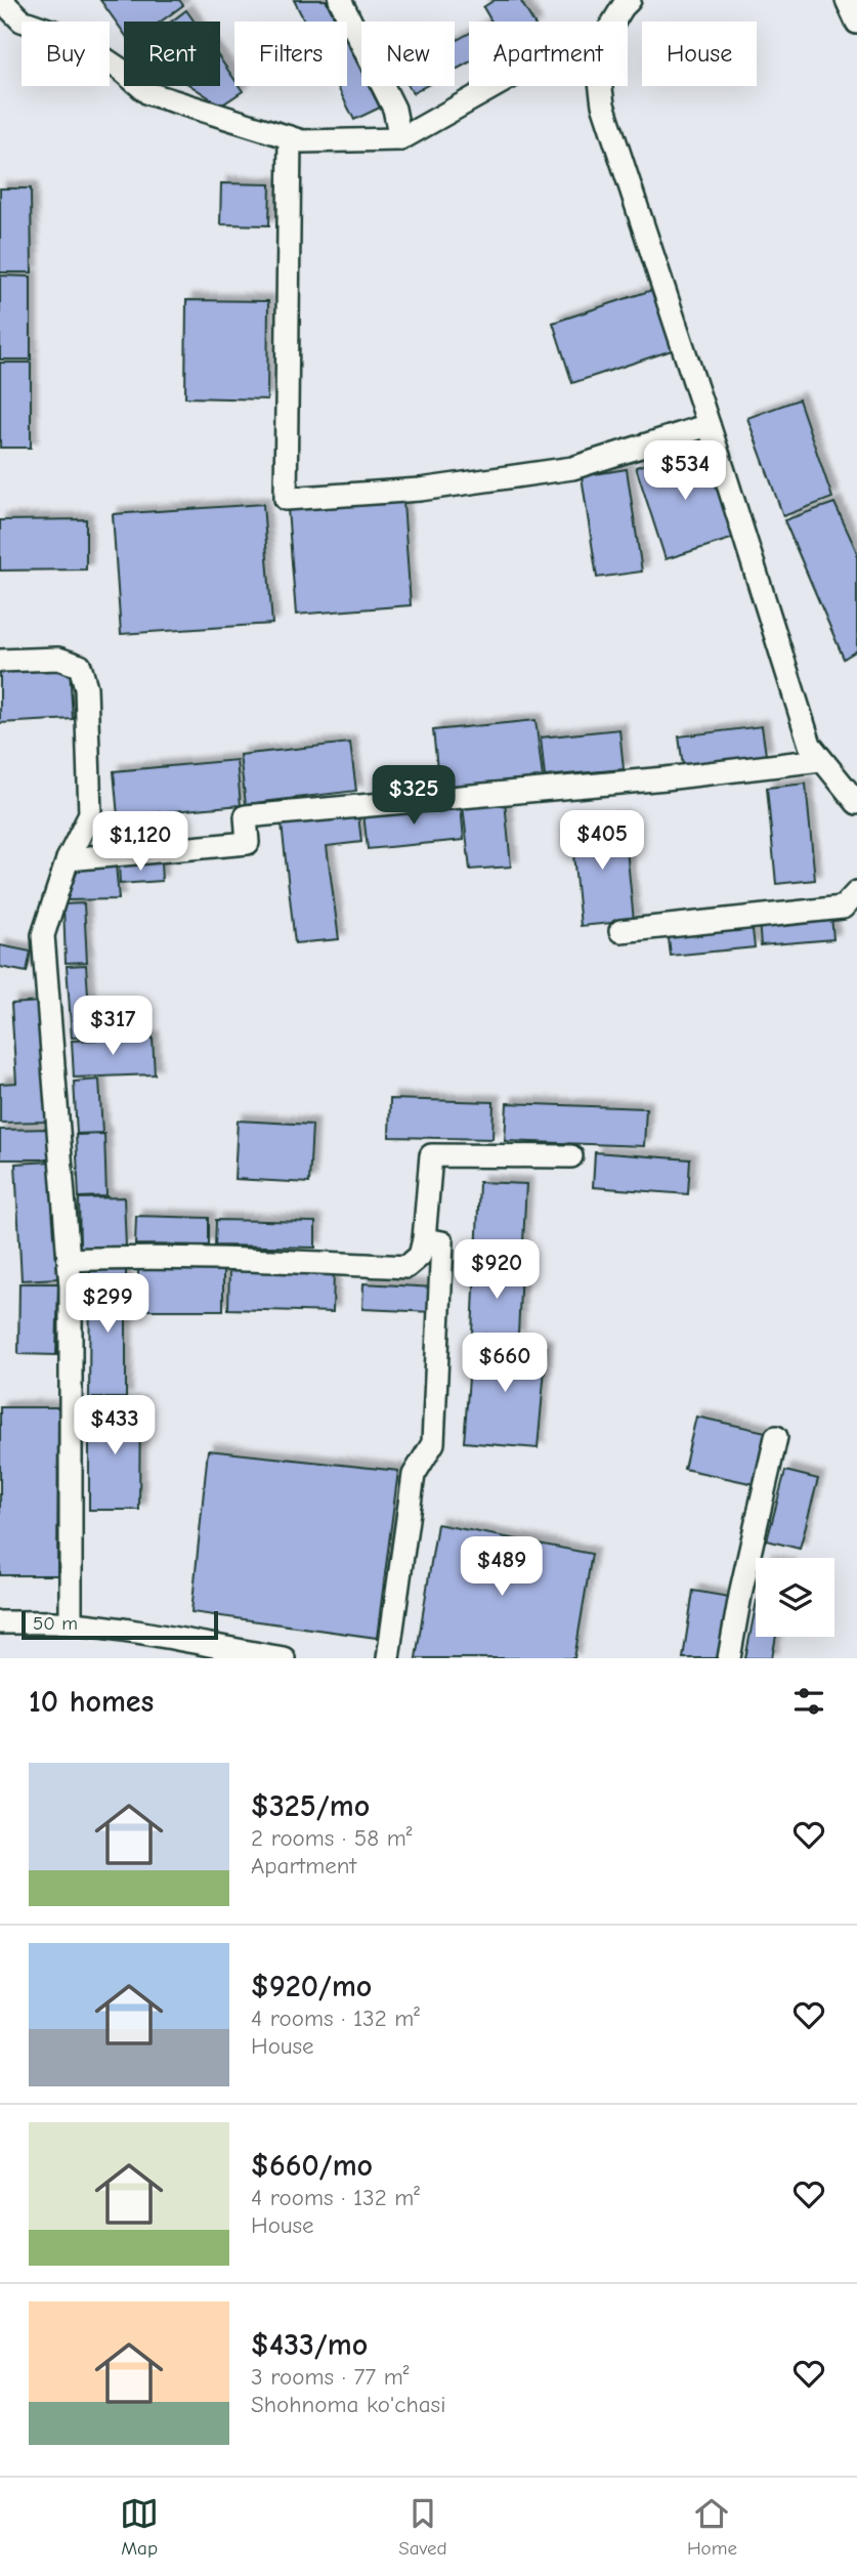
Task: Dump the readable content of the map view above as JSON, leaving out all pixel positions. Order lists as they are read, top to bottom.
{
  "scale_bar": "50 m",
  "page": {
    "chip": [
      "Buy",
      "Rent",
      "Filters",
      "New",
      "Apartment",
      "House"
    ],
    "price": [
      "$534",
      "$325",
      "$405",
      "$1,120",
      "$317",
      "$920",
      "$299",
      "$660",
      "$433",
      "$489"
    ],
    "scale": "50 m",
    "heading": "10 homes",
    "list": [
      {
        "name": "$325/mo",
        "note": "2 rooms · 58 m² · Apartment"
      },
      {
        "name": "$920/mo",
        "note": "4 rooms · 132 m² · House"
      },
      {
        "name": "$660/mo",
        "note": "4 rooms · 132 m² · House"
      },
      {
        "name": "$433/mo",
        "note": "3 rooms · 77 m² · Shohnoma ko'chasi"
      }
    ],
    "tabs": ["Map", "Saved", "Home"]
  }
}
